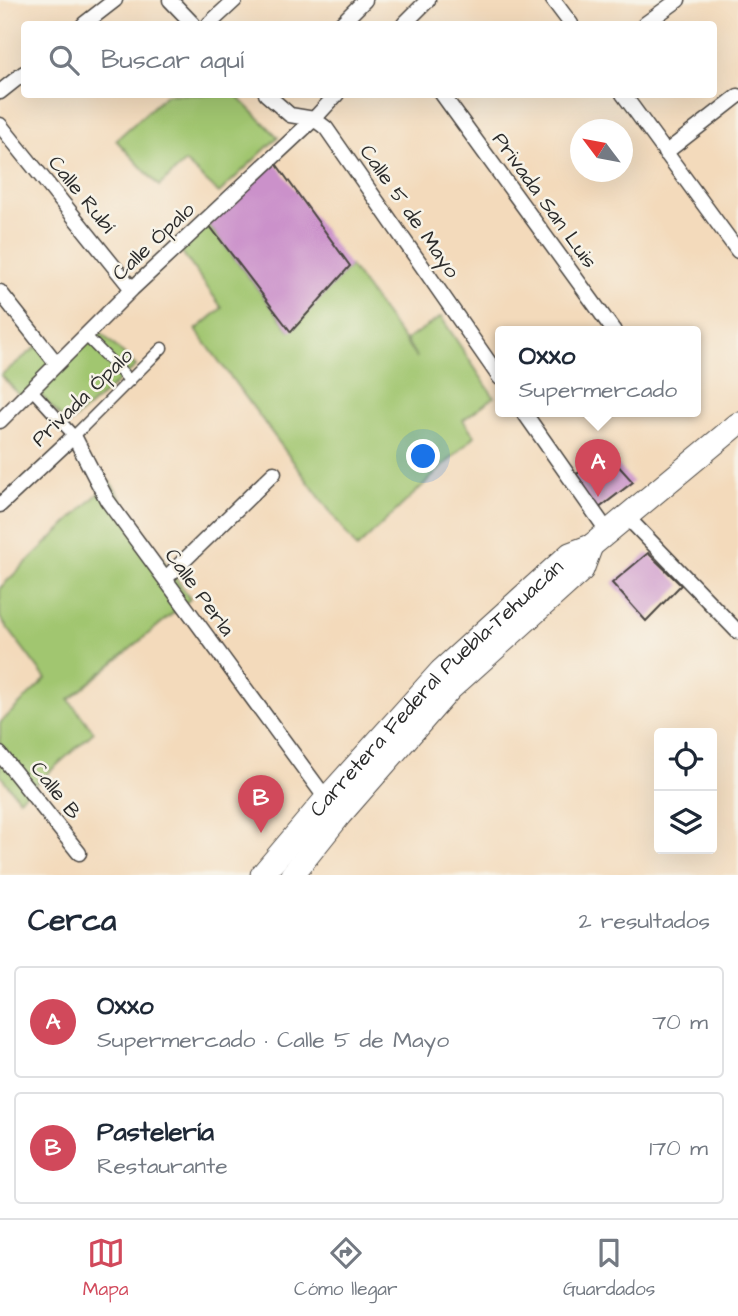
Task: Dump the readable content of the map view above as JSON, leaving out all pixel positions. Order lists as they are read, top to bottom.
{
  "streets": {
    "main road": ["Carretera Federal Puebla-Tehuacán"],
    "street": [
      "Calle Rubí",
      "Privada San Luis",
      "Calle 5 de Mayo",
      "Calle Ópalo",
      "Privada Ópalo",
      "Calle Perla",
      "Calle B"
    ]
  },
  "crossings": [
    ["Calle Rubí", "Calle Ópalo"],
    ["Calle 5 de Mayo", "Calle Ópalo"],
    ["Calle Ópalo", "Calle Perla"],
    ["Privada Ópalo", "Calle Perla"],
    ["Calle Perla", "Carretera Federal Puebla-Tehuacán"]
  ],
  "north": "top left",
  "page": {
    "search": "Buscar aquí",
    "popup": ["Oxxo", "Supermercado"],
    "pins": ["A", "B"],
    "heading": ["Cerca", "2 resultados"],
    "list": [
      {
        "mark": "A",
        "name": "Oxxo",
        "note": "Supermercado · Calle 5 de Mayo",
        "value": "70 m"
      },
      {
        "mark": "B",
        "name": "Pastelería",
        "note": "Restaurante",
        "value": "170 m"
      }
    ],
    "nav": ["Mapa", "Cómo llegar", "Guardados"]
  }
}
